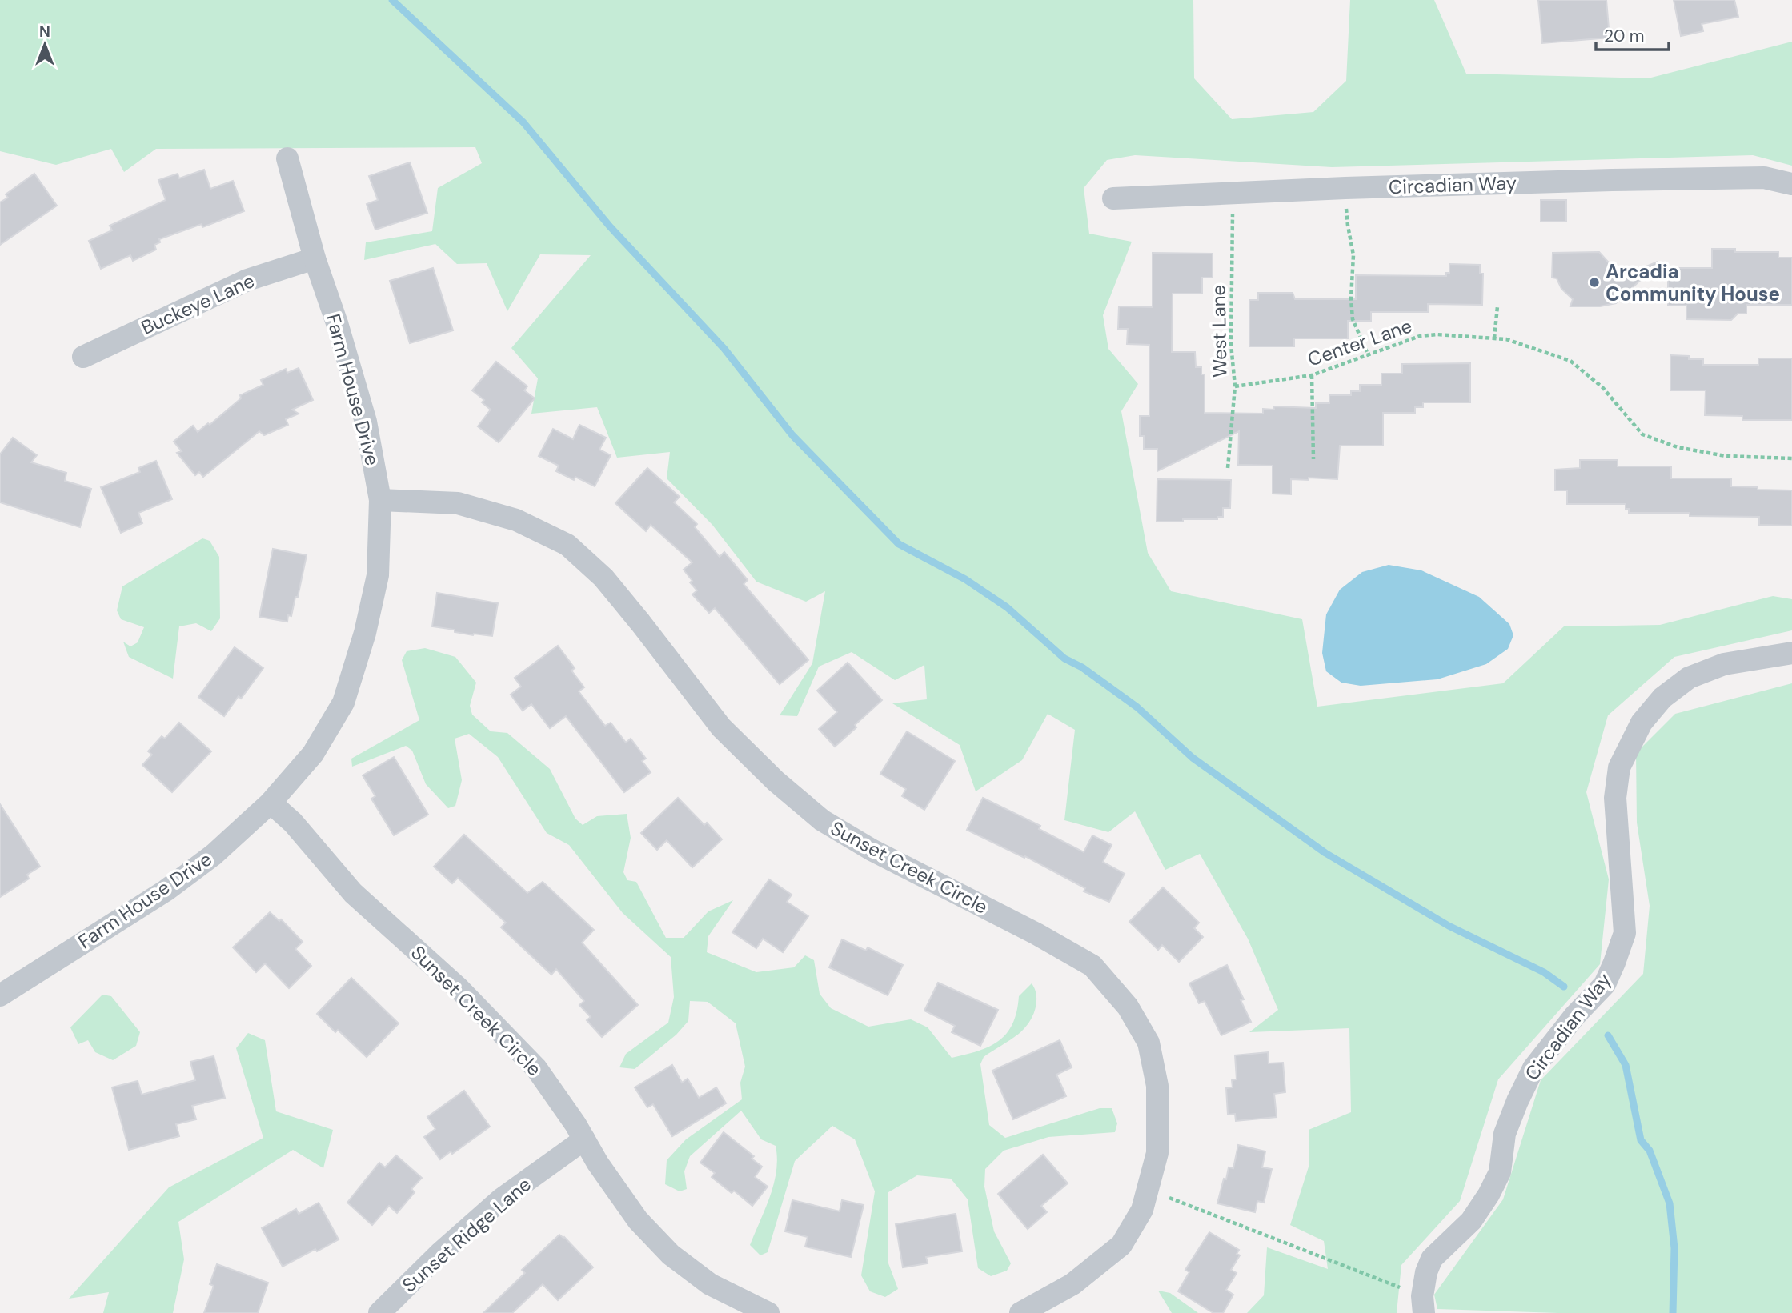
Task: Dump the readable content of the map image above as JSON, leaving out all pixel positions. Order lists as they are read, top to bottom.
{
  "streets": {
    "street": [
      "Circadian Way",
      "Buckeye Lane",
      "Farm House Drive",
      "Sunset Creek Circle",
      "Sunset Ridge Lane"
    ],
    "path": ["West Lane", "Center Lane"]
  },
  "crossings": [
    ["Circadian Way", "West Lane"],
    ["Buckeye Lane", "Farm House Drive"],
    ["West Lane", "Center Lane"],
    ["Farm House Drive", "Sunset Creek Circle"],
    ["Sunset Creek Circle", "Sunset Ridge Lane"]
  ],
  "places": ["Arcadia Community House"],
  "scale_bar": "20 m",
  "north": "top"
}
